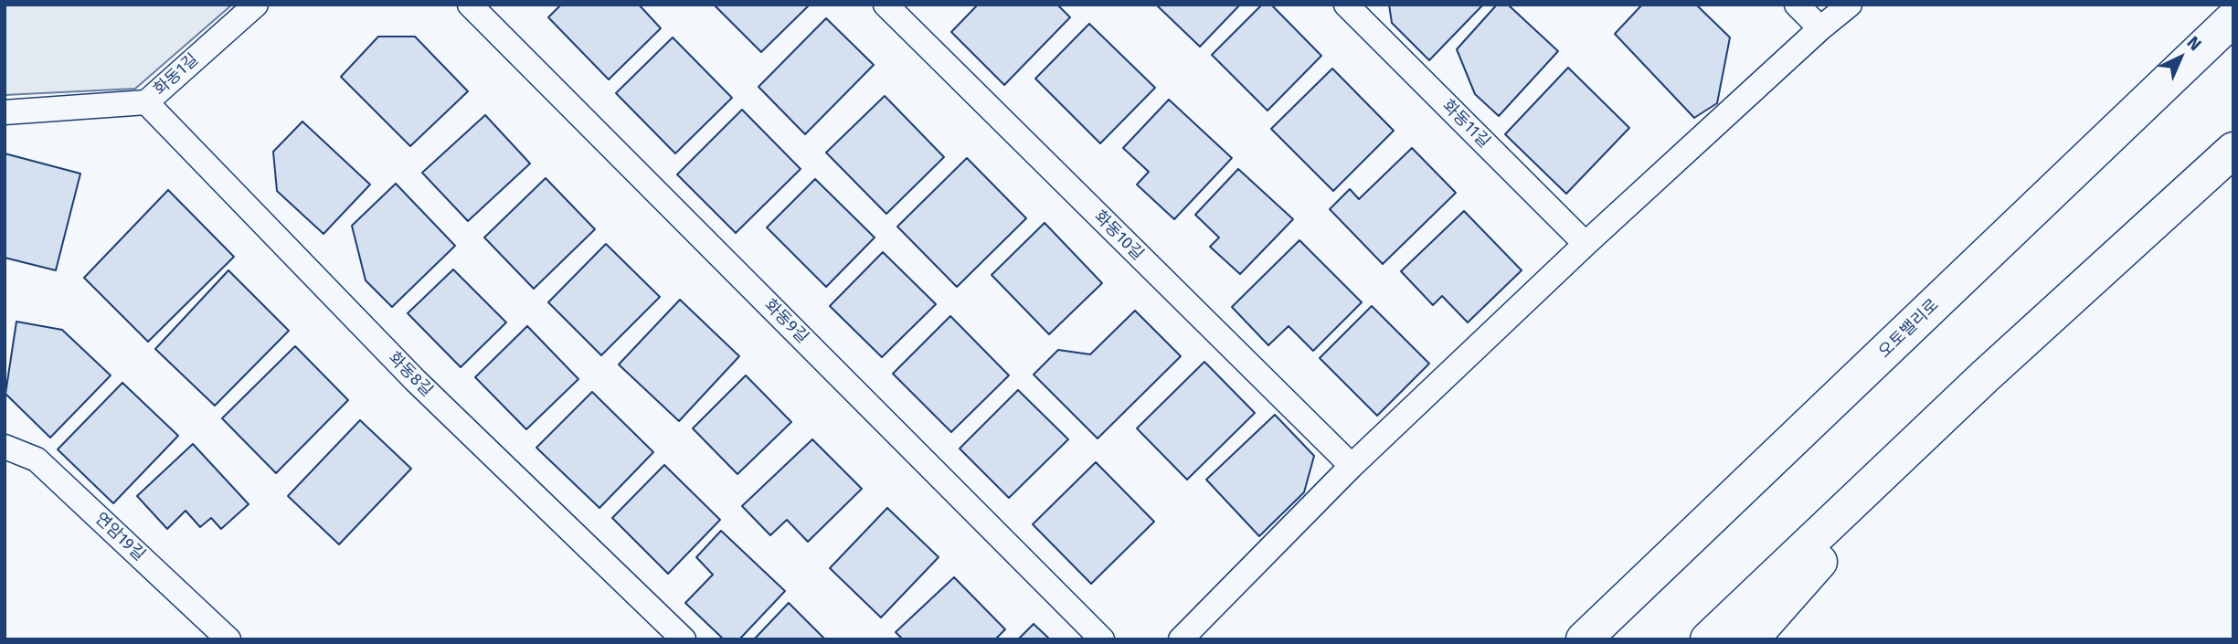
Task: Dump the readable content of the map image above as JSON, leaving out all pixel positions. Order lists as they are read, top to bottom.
{
  "streets": {
    "highway": ["오토밸리로"],
    "lane": [
      "화동1길",
      "화동11길",
      "화동10길",
      "화동9길",
      "화동8길",
      "연암19길"
    ]
  },
  "crossings": [
    ["화동1길", "화동8길"]
  ],
  "north": "top right"
}
